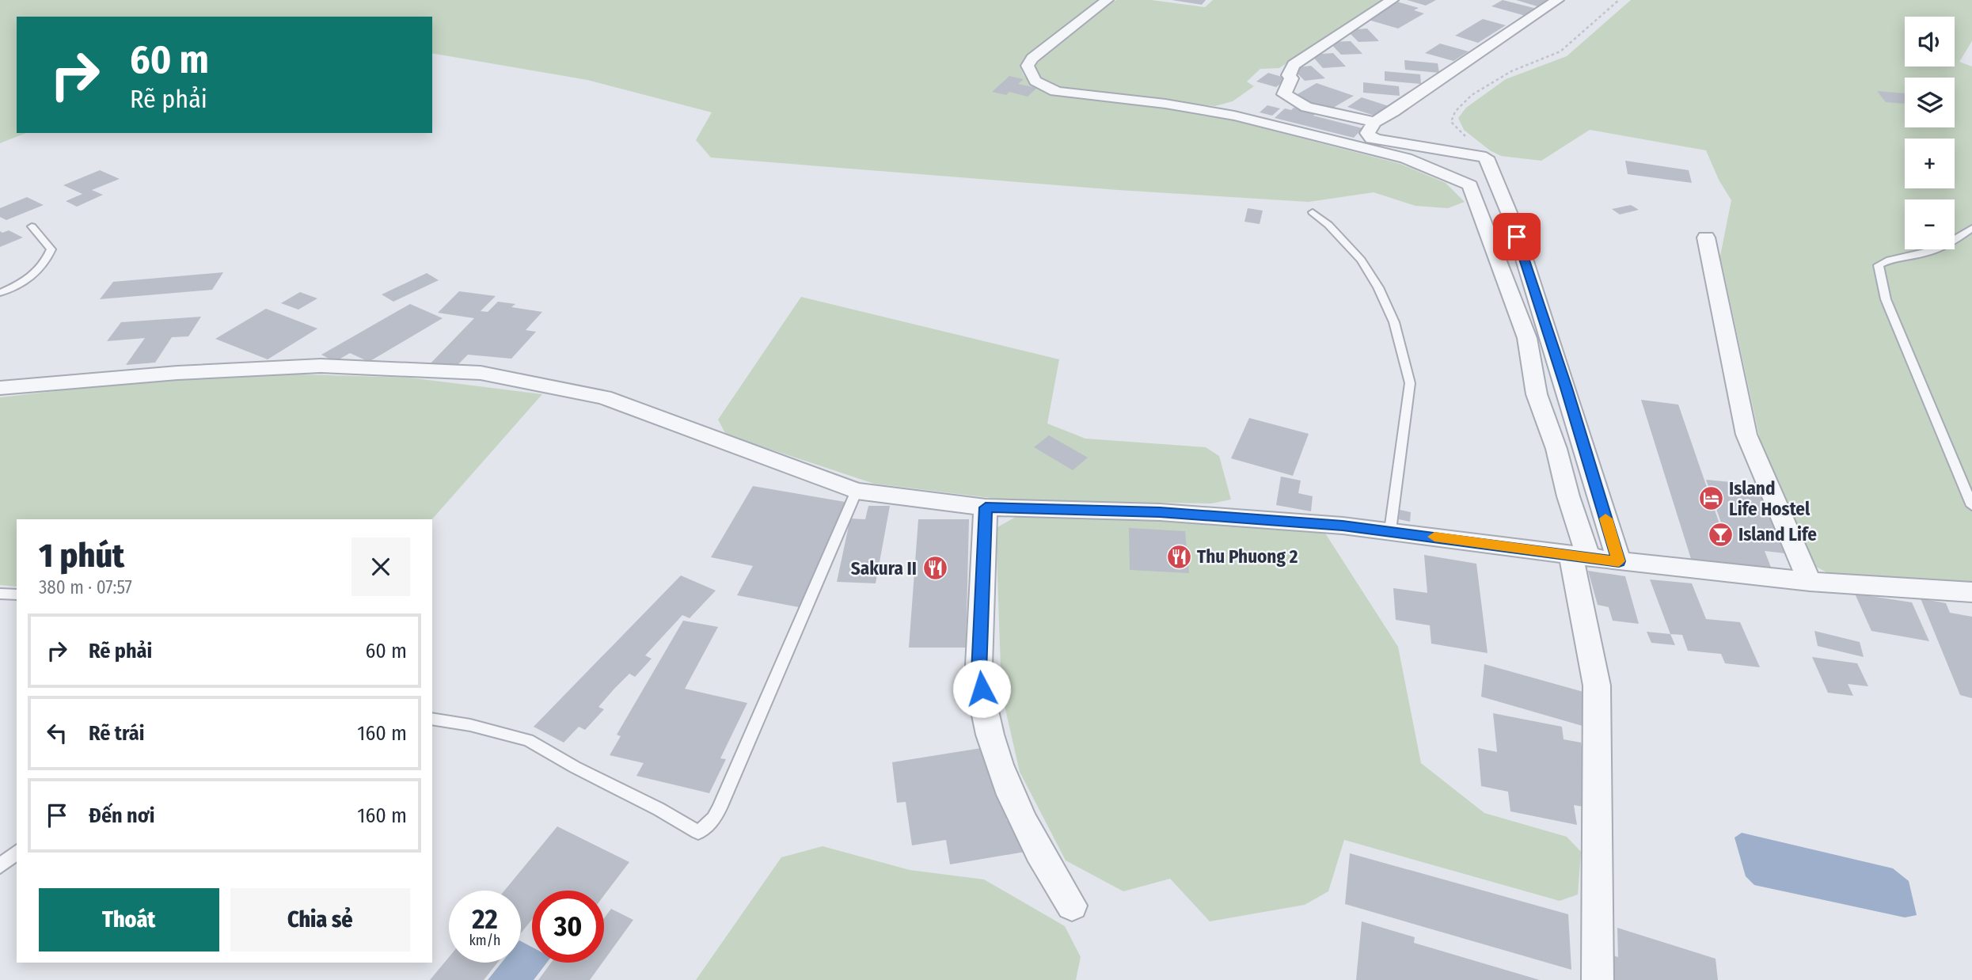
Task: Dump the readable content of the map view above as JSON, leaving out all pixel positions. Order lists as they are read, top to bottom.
{
  "places": {
    "hotel": ["Island Life Hostel"],
    "bar": ["Island Life"],
    "restaurant": ["Thu Phuong 2", "Sakura II"]
  },
  "page": {
    "map_buttons": ["+", "−"],
    "turn": ["60 m", "Rẽ phải"],
    "heading": ["1 phút", "380 m · 07:57"],
    "list": [
      {
        "name": "Rẽ phải",
        "value": "60 m"
      },
      {
        "name": "Rẽ trái",
        "value": "160 m"
      },
      {
        "name": "Đến nơi",
        "value": "160 m"
      }
    ],
    "buttons": ["Thoát", "Chia sẻ"],
    "speed": "22 km/h",
    "limit": "30"
  }
}
